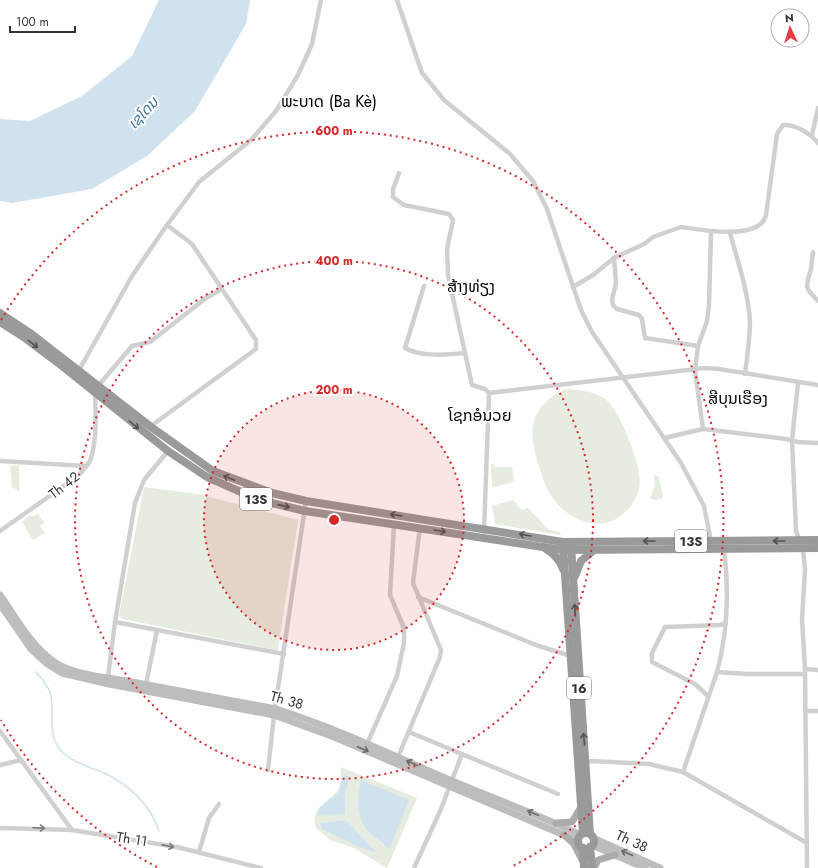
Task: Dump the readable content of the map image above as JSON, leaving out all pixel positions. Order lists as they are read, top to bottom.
{
  "streets": {
    "highway": ["13S", "16"],
    "street": ["Th 42", "Th 38", "Th 11"]
  },
  "crossings": [
    ["Th 42", "13S"],
    ["13S", "16"],
    ["16", "Th 38"]
  ],
  "one_way": ["Th 11"],
  "districts": [
    "ພະບາດ (Ba Kè)",
    "ສ້າງທ່ຽງ",
    "ສີບຸນເຮືອງ",
    "ໂຊກອໍນວຍ"
  ],
  "water": ["ເຊໂດນ"],
  "scale_bar": "100 m",
  "north": "top",
  "rings": ["600 m", "400 m", "200 m"]
}
